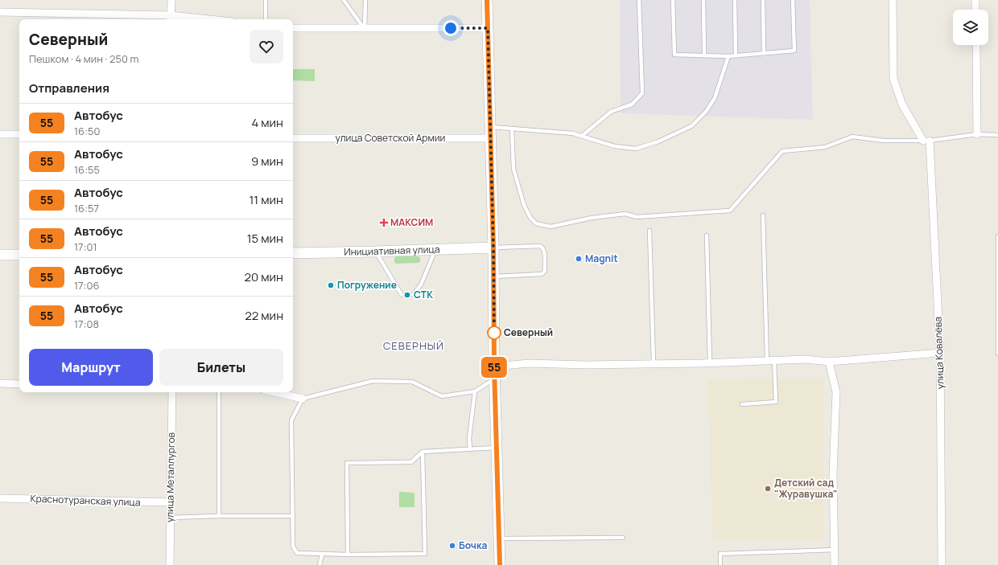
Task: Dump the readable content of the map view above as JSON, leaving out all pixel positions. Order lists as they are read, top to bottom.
{
  "streets": {
    "main road": ["Инициативная улица"],
    "street": [
      "улица Советской Армии",
      "улица Ковалёва",
      "улица Металлургов",
      "Краснотуранская улица"
    ]
  },
  "crossings": [
    ["улица Металлургов", "Краснотуранская улица"]
  ],
  "districts": ["СЕВЕРНЫЙ"],
  "places": {
    "health": ["МАКСИМ"],
    "other": [
      "Magnit",
      "Погружение",
      "СТК",
      "Северный",
      "Детский сад \"Журавушка\"",
      "Бочка"
    ]
  },
  "lines": ["bus line 55"],
  "page": {
    "on_map": "55",
    "heading": [
      ["Северный", "Пешком · 4 мин · 250 m"],
      "Отправления"
    ],
    "list": [
      {
        "mark": "55",
        "name": "Автобус",
        "note": "16:50",
        "value": "4 мин"
      },
      {
        "mark": "55",
        "name": "Автобус",
        "note": "16:55",
        "value": "9 мин"
      },
      {
        "mark": "55",
        "name": "Автобус",
        "note": "16:57",
        "value": "11 мин"
      },
      {
        "mark": "55",
        "name": "Автобус",
        "note": "17:01",
        "value": "15 мин"
      },
      {
        "mark": "55",
        "name": "Автобус",
        "note": "17:06",
        "value": "20 мин"
      },
      {
        "mark": "55",
        "name": "Автобус",
        "note": "17:08",
        "value": "22 мин"
      }
    ],
    "buttons": ["Маршрут", "Билеты"]
  }
}
